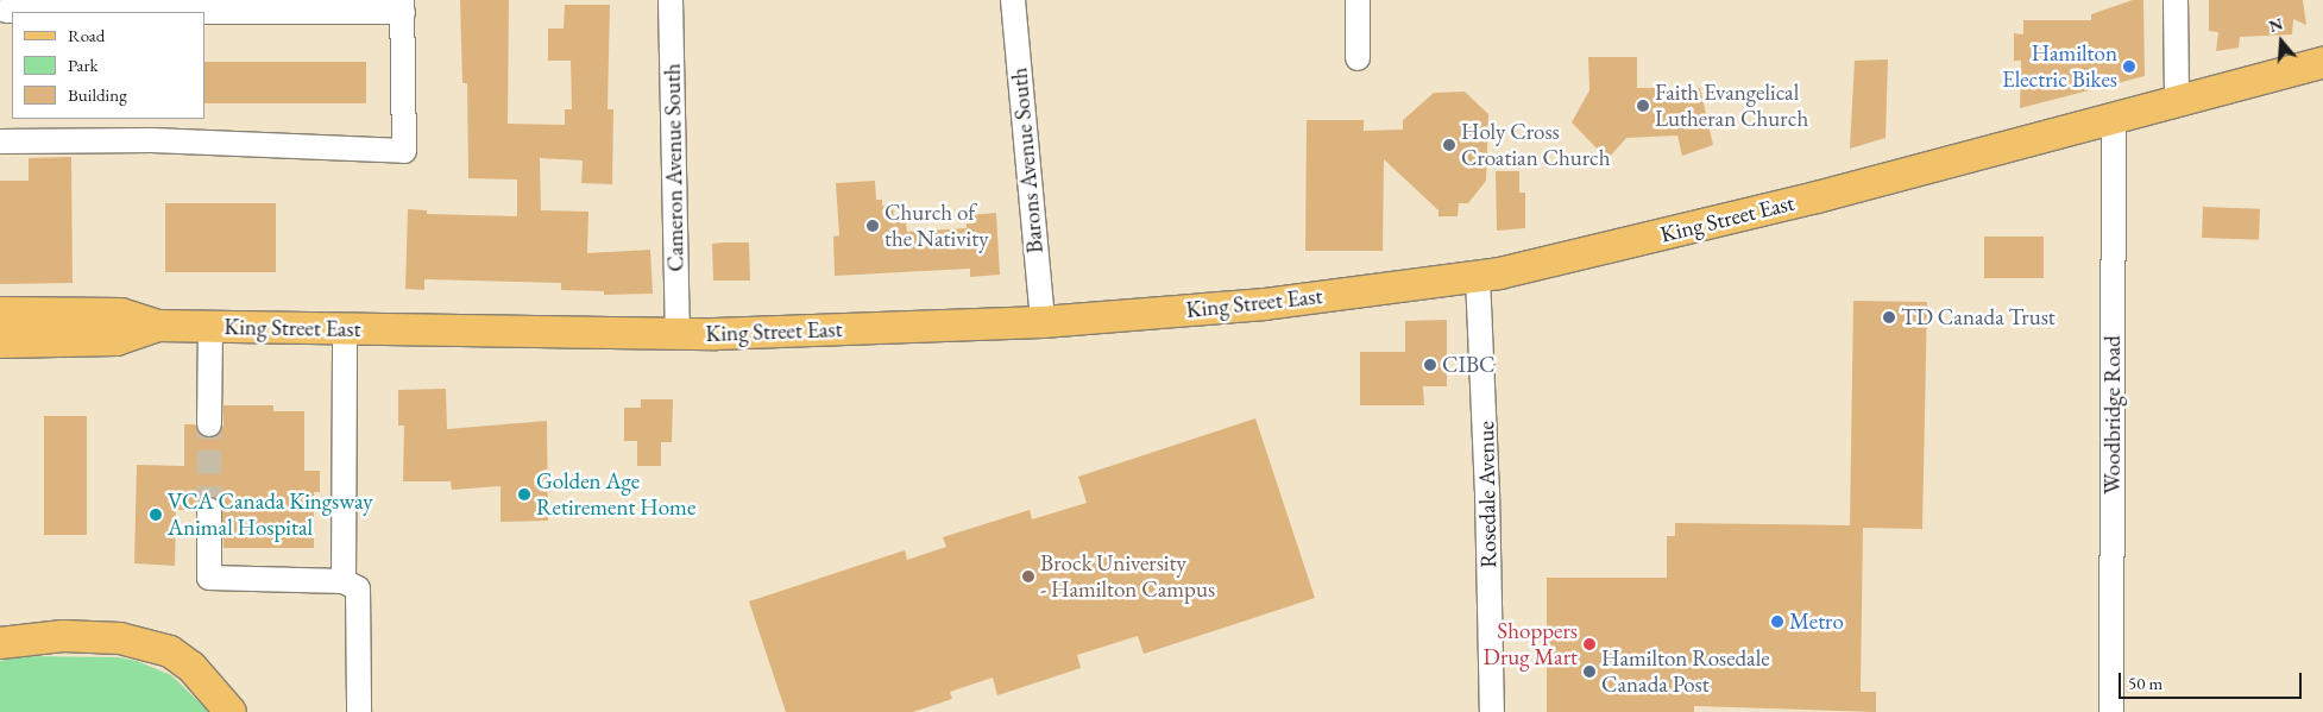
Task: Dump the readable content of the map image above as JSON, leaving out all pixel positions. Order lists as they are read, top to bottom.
{
  "streets": {
    "main road": ["King Street East"],
    "street": [
      "Barons Avenue South",
      "Cameron Avenue South",
      "Woodbridge Road",
      "Rosedale Avenue"
    ]
  },
  "crossings": [
    ["Barons Avenue South", "King Street East"],
    ["Cameron Avenue South", "King Street East"],
    ["King Street East", "Woodbridge Road"],
    ["King Street East", "Rosedale Avenue"]
  ],
  "places": [
    "Hamilton Electric Bikes",
    "Faith Evangelical Lutheran Church",
    "Holy Cross Croatian Church",
    "Church of the Nativity",
    "TD Canada Trust",
    "CIBC",
    "Golden Age Retirement Home",
    "VCA Canada Kingsway Animal Hospital",
    "Brock University - Hamilton Campus",
    "Metro",
    "Shoppers Drug Mart",
    "Hamilton Rosedale Canada Post"
  ],
  "legend": ["Road", "Park", "Building"],
  "scale_bar": "50 m",
  "north": "top"
}
